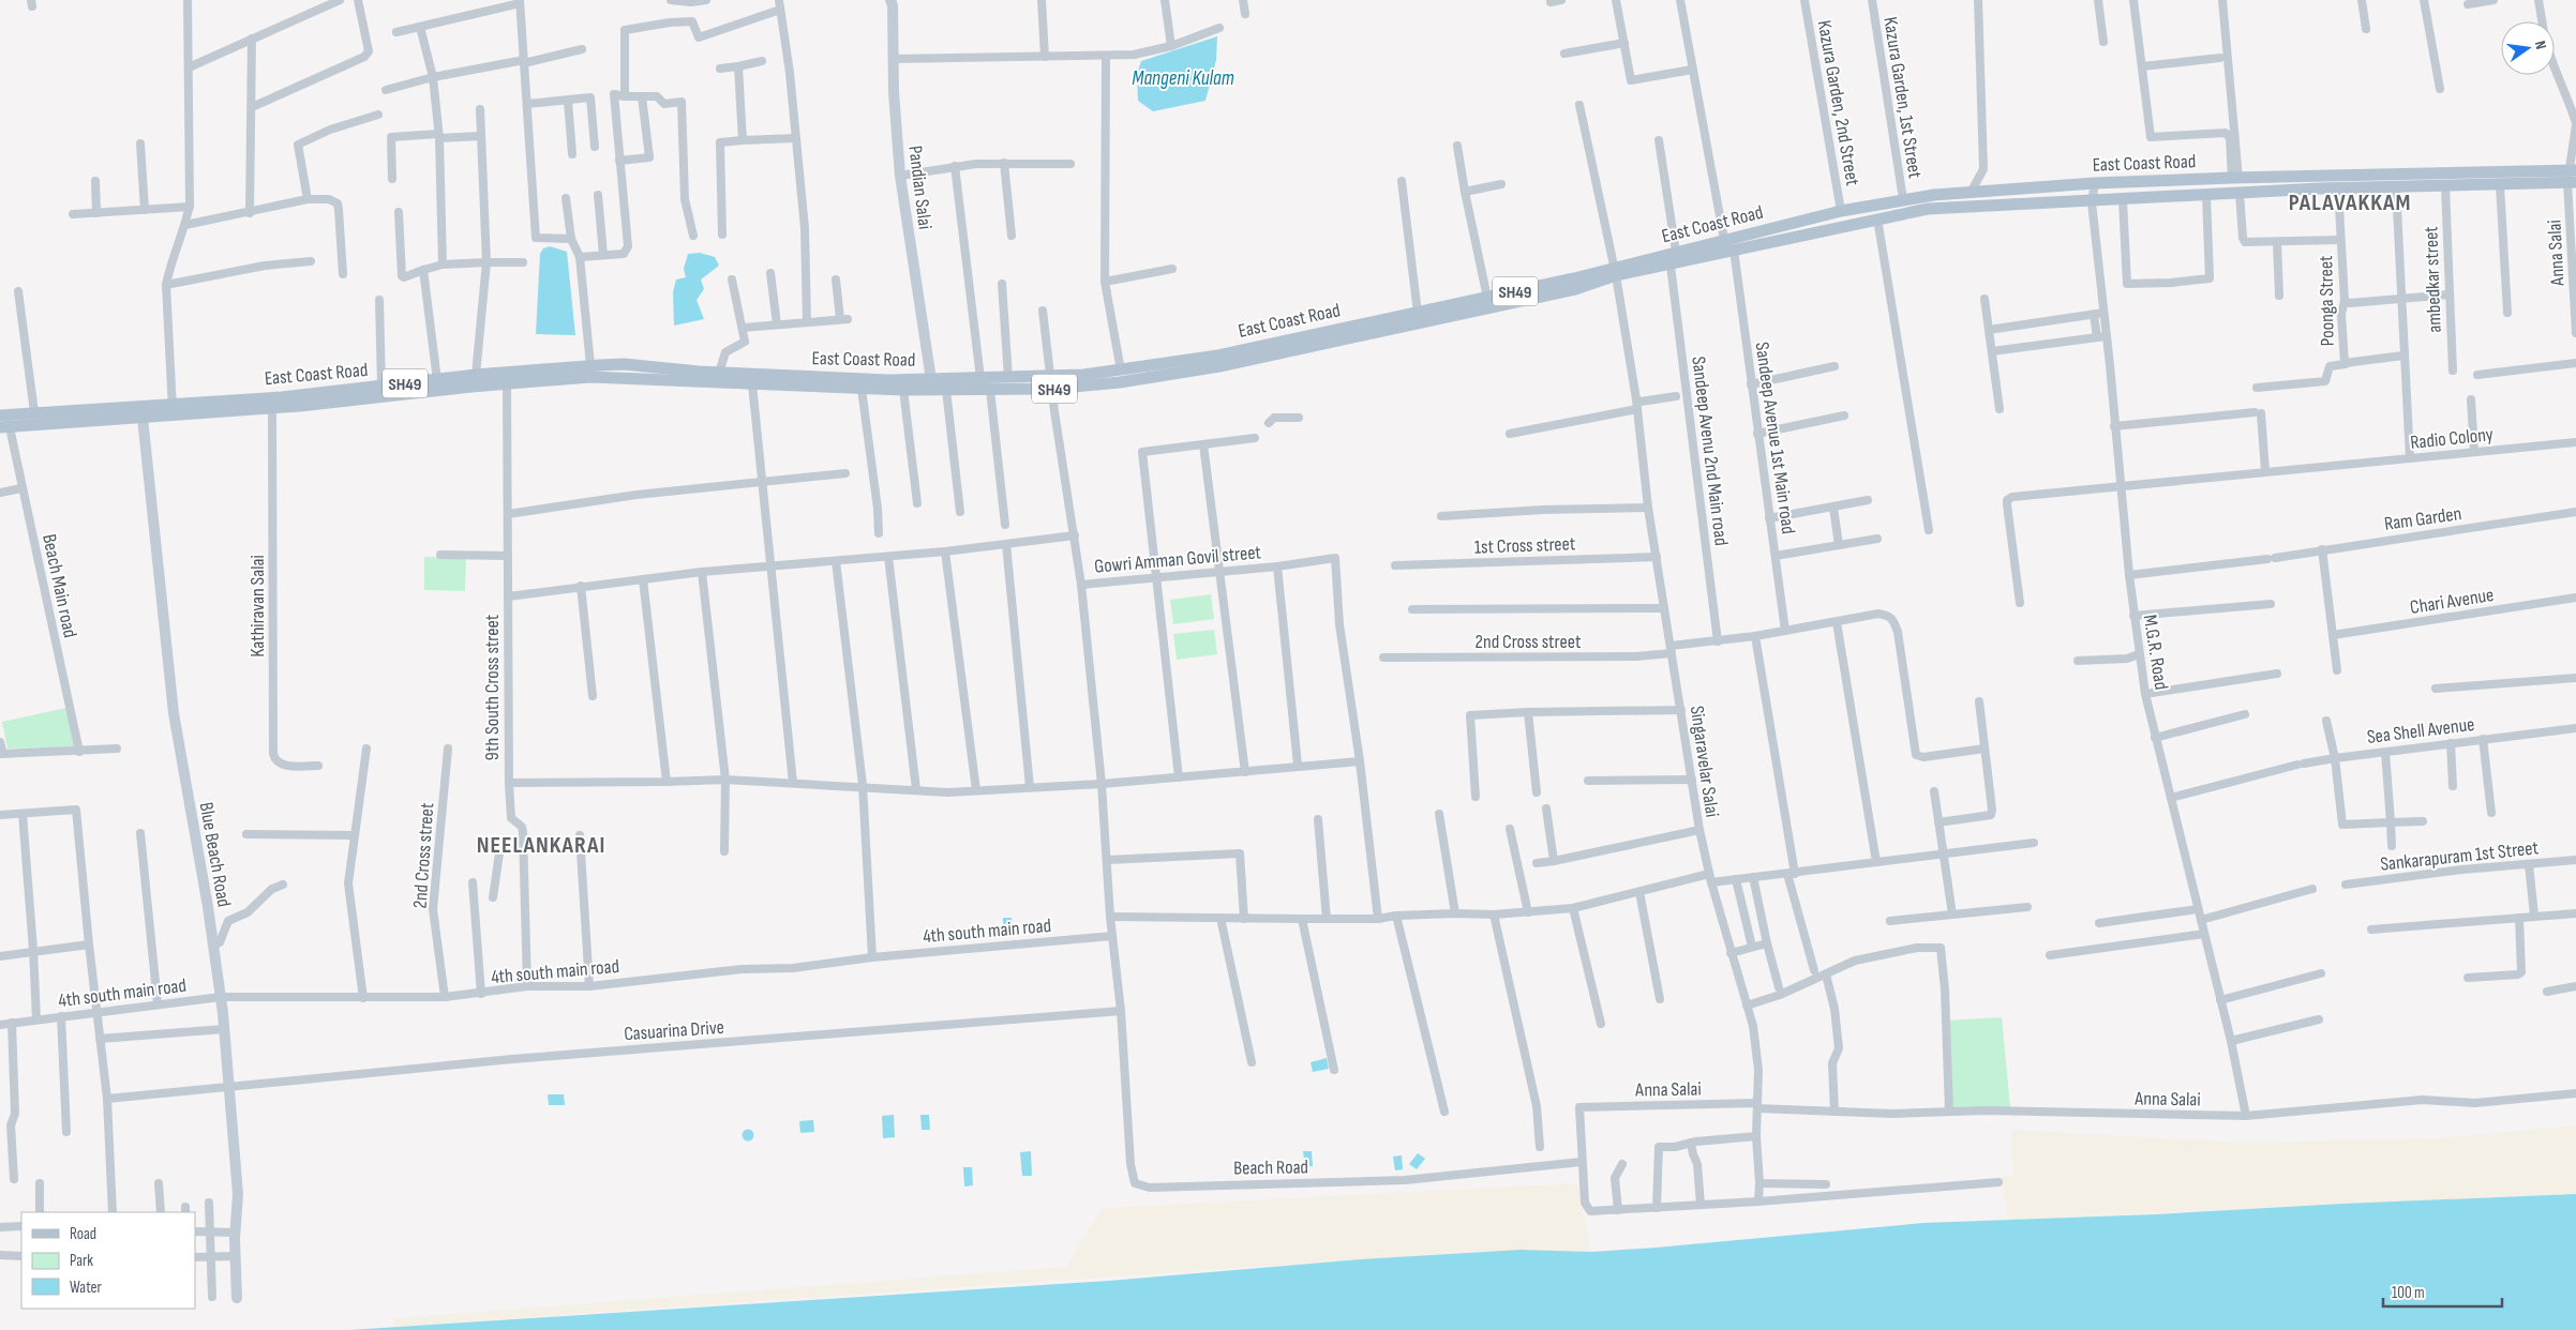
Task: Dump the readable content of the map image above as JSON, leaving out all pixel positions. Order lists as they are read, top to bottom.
{
  "streets": {
    "main road": ["East Coast Road", "SH49"],
    "street": [
      "Kazura Garden, 1st Street",
      "Kazura Garden, 2nd Street",
      "Pandian Salai",
      "Anna Salai",
      "ambedkar street",
      "Poonga Street",
      "Sandeep Avenue 1st Main road",
      "Radio Colony",
      "Sandeep Avenu 2nd Main road",
      "Ram Garden",
      "1st Cross street",
      "Gowri Amman Govil street",
      "Beach Main road",
      "Chari Avenue",
      "Kathiravan Salai",
      "2nd Cross street",
      "M.G.R. Road",
      "9th South Cross street",
      "Sea Shell Avenue",
      "Singaravelar Salai",
      "Blue Beach Road",
      "Sankarapuram 1st Street",
      "4th south main road",
      "Casuarina Drive",
      "Beach Road"
    ]
  },
  "crossings": [
    ["Kazura Garden, 1st Street", "East Coast Road"],
    ["Kazura Garden, 2nd Street", "East Coast Road"],
    ["East Coast Road", "Pandian Salai"],
    ["East Coast Road", "Anna Salai"],
    ["East Coast Road", "ambedkar street"],
    ["East Coast Road", "Poonga Street"],
    ["East Coast Road", "Sandeep Avenue 1st Main road"],
    ["East Coast Road", "Sandeep Avenu 2nd Main road"],
    ["East Coast Road", "Beach Main road"],
    ["East Coast Road", "Kathiravan Salai"],
    ["East Coast Road", "M.G.R. Road"],
    ["East Coast Road", "9th South Cross street"],
    ["East Coast Road", "Singaravelar Salai"],
    ["East Coast Road", "Blue Beach Road"],
    ["Anna Salai", "M.G.R. Road"],
    ["Anna Salai", "Singaravelar Salai"],
    ["Anna Salai", "Beach Road"],
    ["Sandeep Avenue 1st Main road", "2nd Cross street"],
    ["Radio Colony", "M.G.R. Road"],
    ["Sandeep Avenu 2nd Main road", "2nd Cross street"],
    ["Ram Garden", "M.G.R. Road"],
    ["1st Cross street", "Singaravelar Salai"],
    ["2nd Cross street", "Singaravelar Salai"],
    ["2nd Cross street", "4th south main road"],
    ["M.G.R. Road", "Sea Shell Avenue"],
    ["9th South Cross street", "4th south main road"],
    ["Blue Beach Road", "4th south main road"],
    ["Blue Beach Road", "Casuarina Drive"],
    ["Casuarina Drive", "Beach Road"]
  ],
  "districts": ["PALAVAKKAM", "NEELANKARAI"],
  "water": ["Mangeni Kulam"],
  "legend": ["Road", "Park", "Water"],
  "scale_bar": "100 m",
  "north": "right"
}
